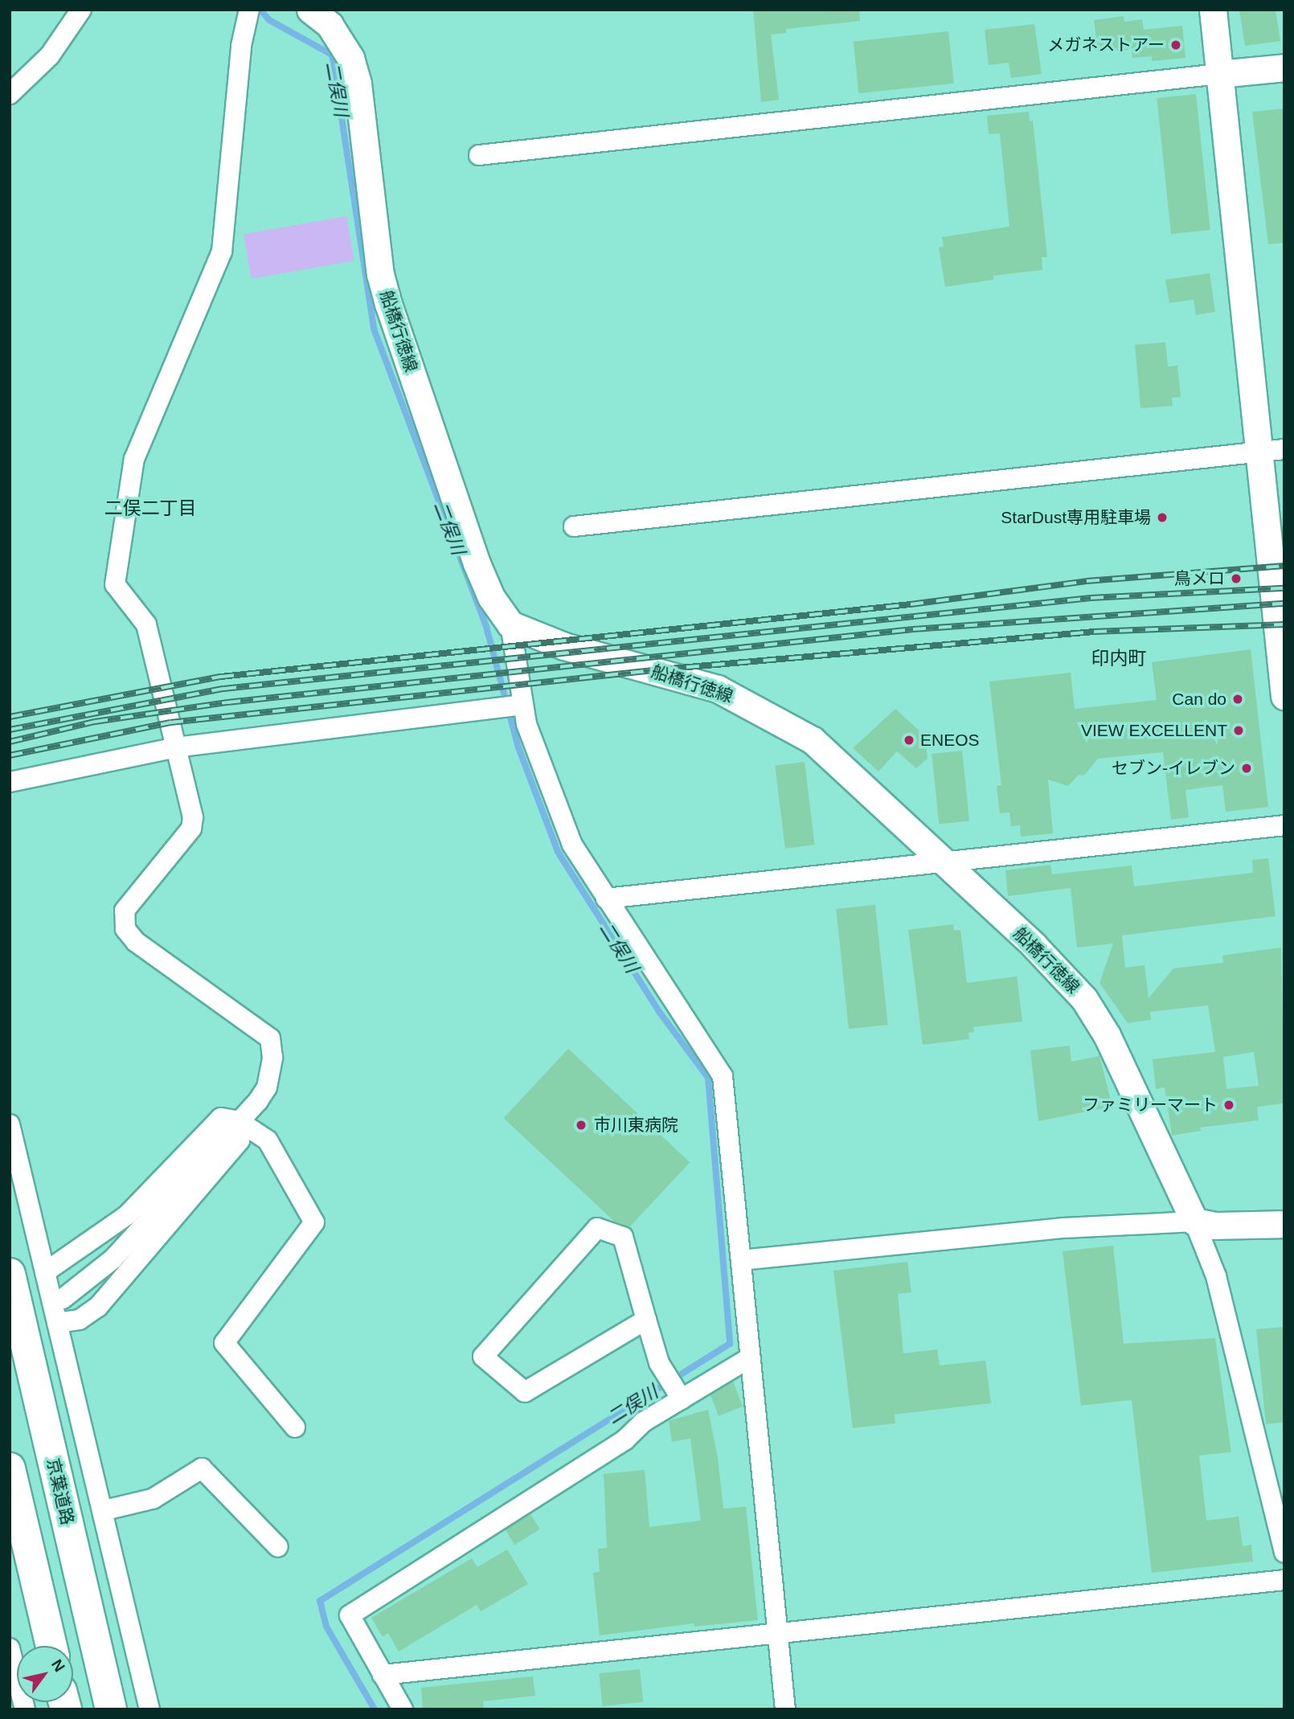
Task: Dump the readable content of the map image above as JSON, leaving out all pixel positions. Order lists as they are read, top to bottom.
{
  "streets": {
    "highway": ["京葉道路"],
    "main road": ["船橋行徳線"]
  },
  "districts": ["二俣二丁目", "印内町"],
  "water": ["二俣川"],
  "places": [
    "メガネストアー",
    "StarDust専用駐車場",
    "鳥メロ",
    "Can do",
    "VIEW EXCELLENT",
    "ENEOS",
    "セブン-イレブン",
    "ファミリーマート",
    "市川東病院"
  ],
  "north": "top right"
}
